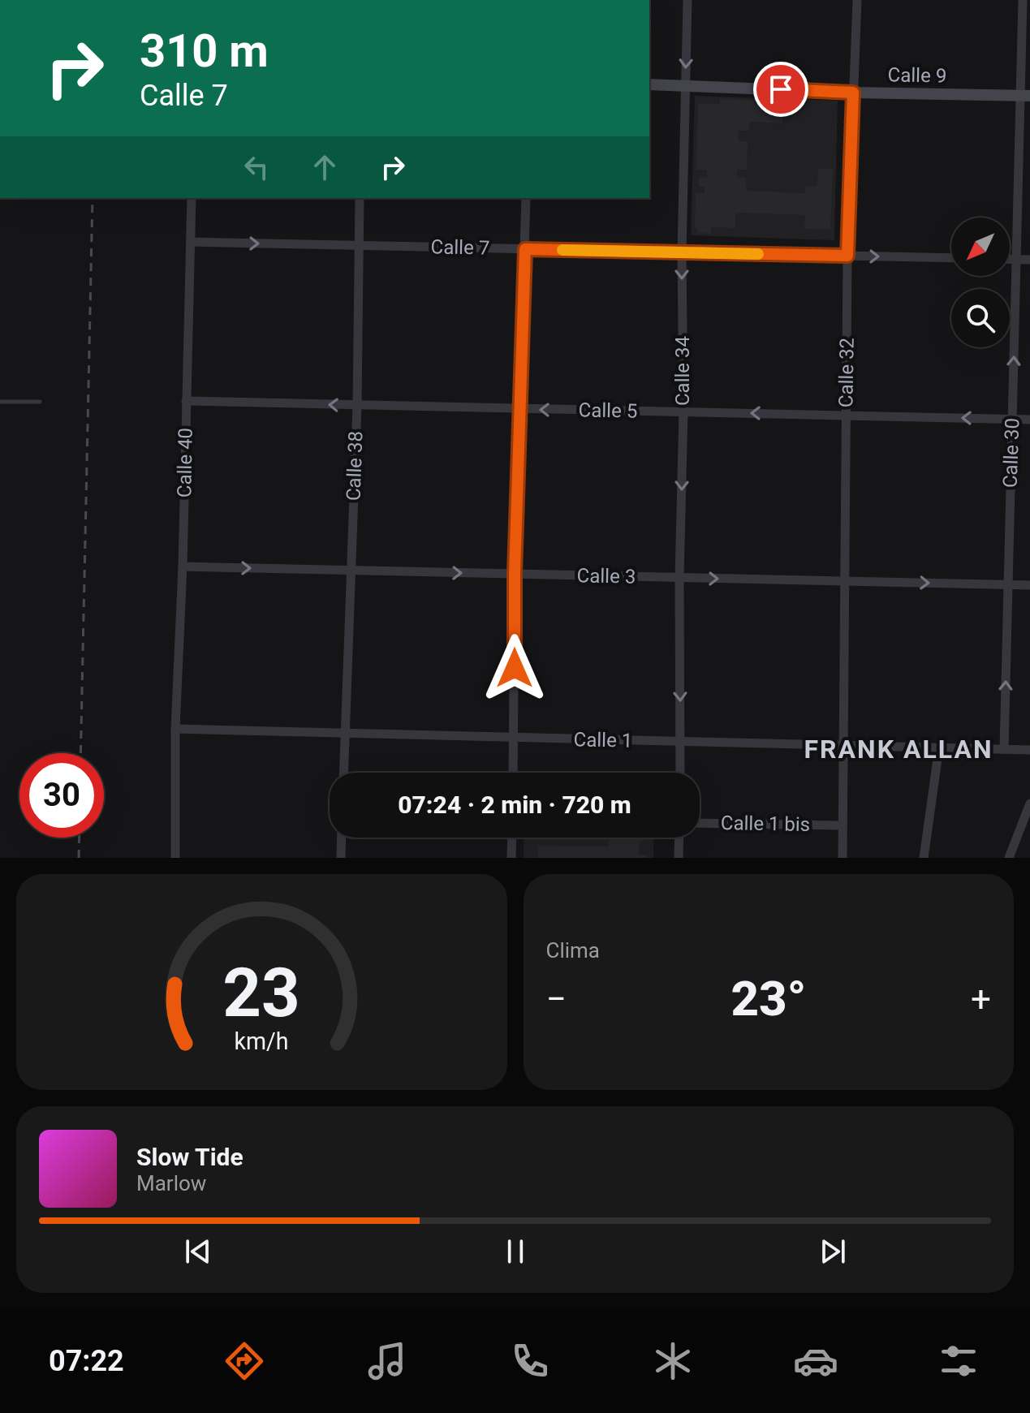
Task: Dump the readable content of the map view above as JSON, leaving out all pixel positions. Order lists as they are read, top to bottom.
{
  "streets": {
    "main road": ["Calle 9"],
    "street": [
      "Calle 7",
      "Calle 34",
      "Calle 32",
      "Calle 5",
      "Calle 30",
      "Calle 40",
      "Calle 38",
      "Calle 3",
      "Calle 1",
      "Calle 1 bis"
    ]
  },
  "crossings": [
    ["Calle 9", "Calle 34"],
    ["Calle 9", "Calle 32"],
    ["Calle 9", "Calle 30"],
    ["Calle 7", "Calle 34"],
    ["Calle 7", "Calle 32"],
    ["Calle 7", "Calle 40"],
    ["Calle 7", "Calle 38"],
    ["Calle 34", "Calle 5"],
    ["Calle 34", "Calle 3"],
    ["Calle 34", "Calle 1"],
    ["Calle 32", "Calle 5"],
    ["Calle 32", "Calle 3"],
    ["Calle 32", "Calle 1"],
    ["Calle 32", "Calle 1 bis"],
    ["Calle 5", "Calle 30"],
    ["Calle 5", "Calle 40"],
    ["Calle 5", "Calle 38"],
    ["Calle 30", "Calle 3"],
    ["Calle 30", "Calle 1"],
    ["Calle 40", "Calle 3"],
    ["Calle 40", "Calle 1"],
    ["Calle 38", "Calle 3"],
    ["Calle 38", "Calle 1"]
  ],
  "one_way": [
    "Calle 7",
    "Calle 34",
    "Calle 5",
    "Calle 30",
    "Calle 3"
  ],
  "districts": ["FRANK ALLAN"],
  "north": "bottom left",
  "page": {
    "turn": ["310 m", "Calle 7"],
    "limit": "30",
    "trip": "07:24 · 2 min · 720 m",
    "tile": "Clima",
    "heat": ["−", "23°", "+"],
    "song": ["Slow Tide", "Marlow"],
    "tabs": "07:22",
    "gauge": ["23", "km/h"]
  }
}
